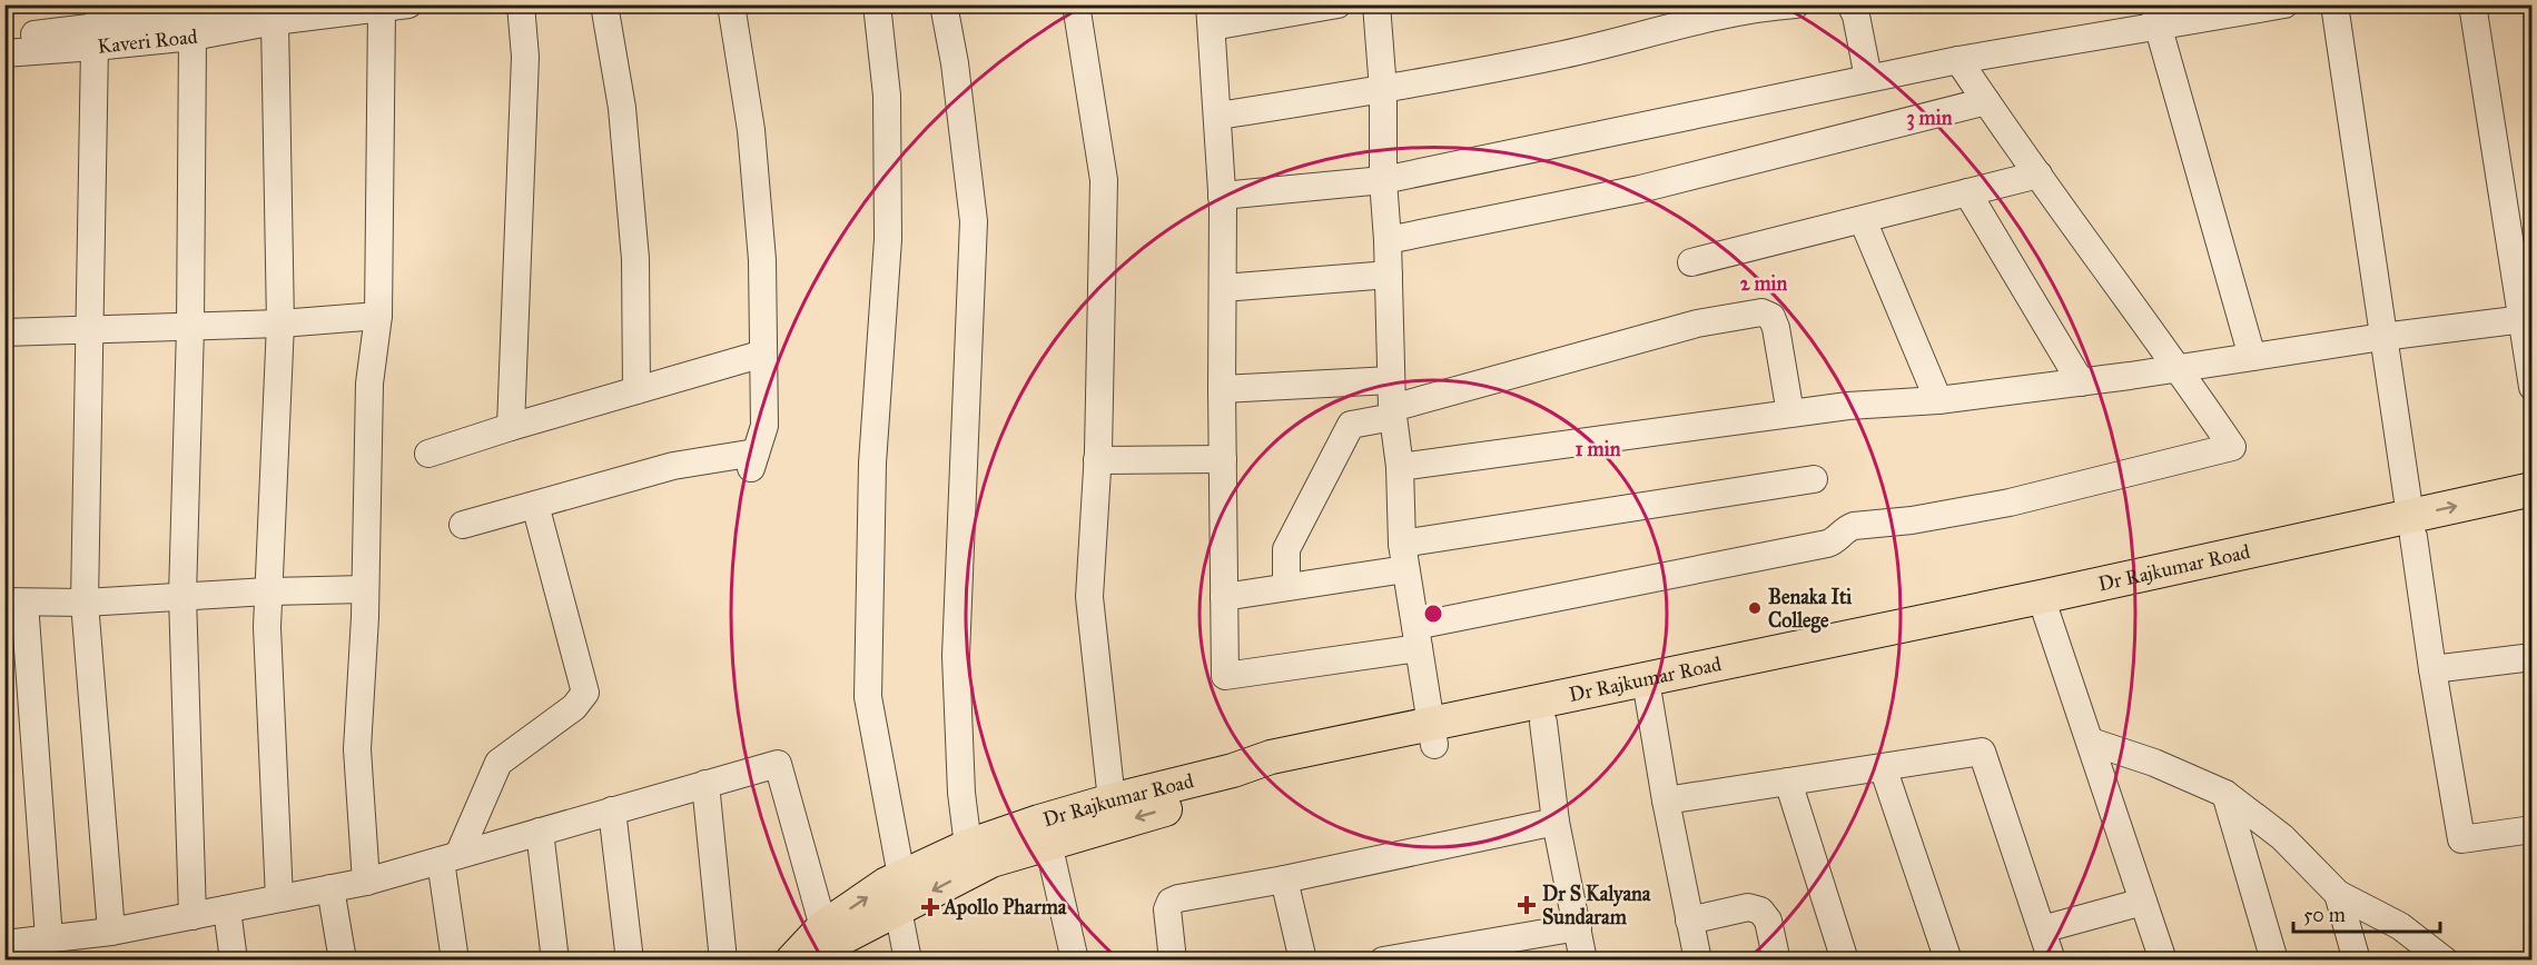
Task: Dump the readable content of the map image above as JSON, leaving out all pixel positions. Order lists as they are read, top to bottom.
{
  "streets": {
    "main road": ["Dr Rajkumar Road"],
    "street": ["Kaveri Road"]
  },
  "places": {
    "other": ["Benaka Iti College"],
    "health": ["Dr S Kalyana Sundaram", "Apollo Pharma"]
  },
  "scale_bar": "50 m",
  "rings": ["3 min", "2 min", "1 min"]
}
